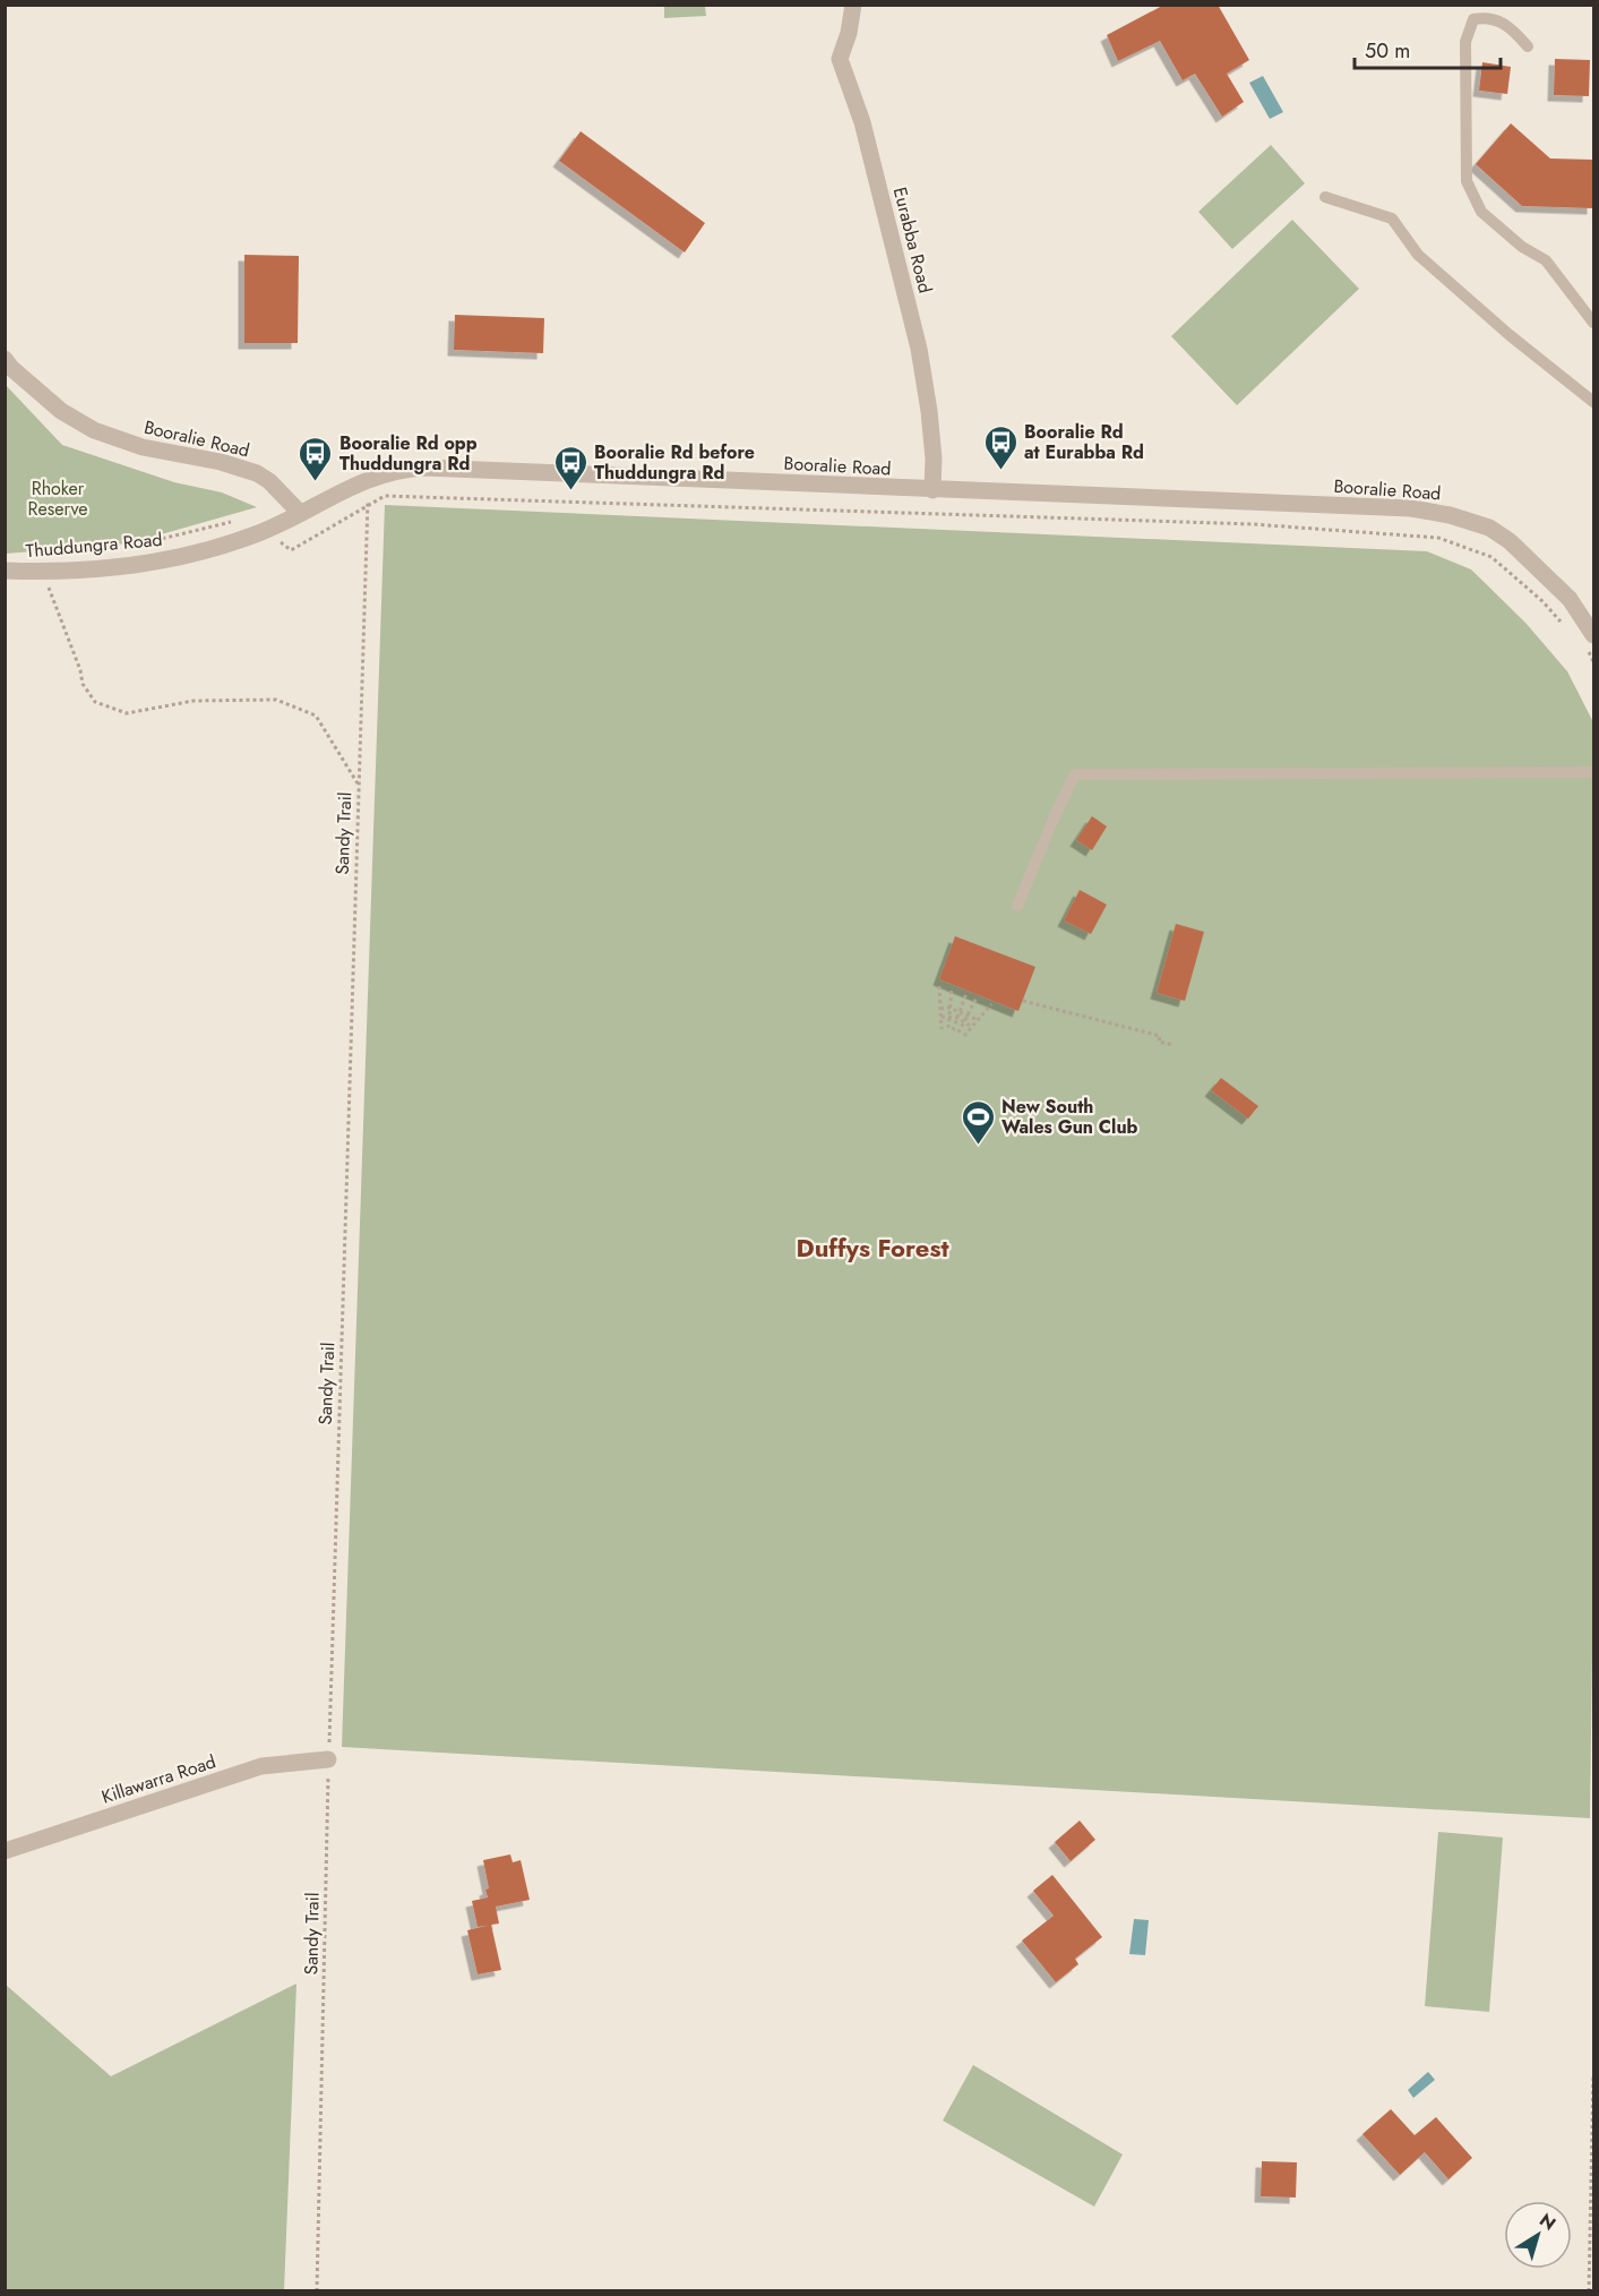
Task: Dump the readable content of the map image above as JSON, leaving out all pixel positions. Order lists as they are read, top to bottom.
{
  "streets": {
    "street": [
      "Eurabba Road",
      "Booralie Road",
      "Thuddungra Road",
      "Killawarra Road"
    ],
    "path": ["Sandy Trail"]
  },
  "crossings": [
    ["Eurabba Road", "Booralie Road"],
    ["Booralie Road", "Thuddungra Road"],
    ["Booralie Road", "Sandy Trail"],
    ["Sandy Trail", "Killawarra Road"]
  ],
  "districts": ["Duffys Forest"],
  "parks": ["Rhoker Reserve"],
  "places": {
    "bus stop": ["Booralie Rd at Eurabba Rd", "Booralie Rd opp Thuddungra Rd", "Booralie Rd before Thuddungra Rd"],
    "sports": ["New South Wales Gun Club"]
  },
  "scale_bar": "50 m",
  "north": "top right"
}
